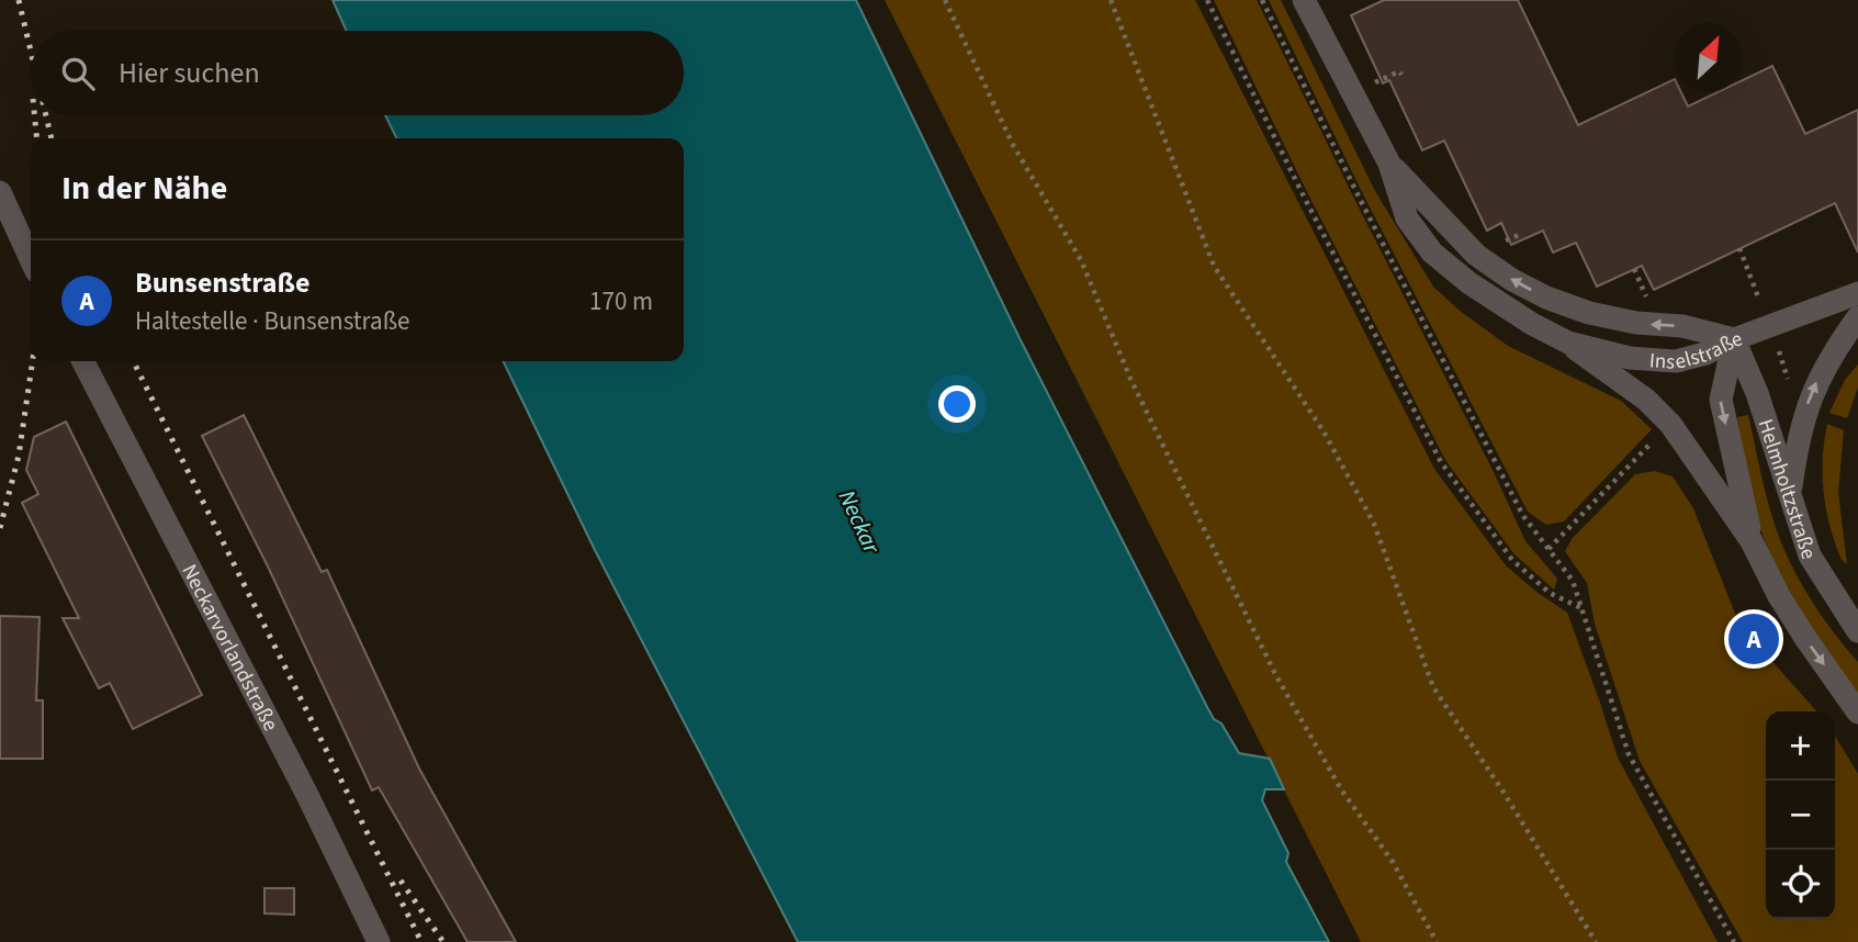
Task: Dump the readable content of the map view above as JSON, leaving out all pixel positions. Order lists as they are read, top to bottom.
{
  "streets": {
    "street": ["Inselstraße", "Helmholtzstraße", "Neckarvorlandstraße"]
  },
  "crossings": [
    ["Inselstraße", "Helmholtzstraße"]
  ],
  "water": ["Neckar"],
  "north": "top right",
  "page": {
    "search": "Hier suchen",
    "heading": "In der Nähe",
    "list": [
      {
        "mark": "A",
        "name": "Bunsenstraße",
        "note": "Haltestelle · Bunsenstraße",
        "value": "170 m"
      }
    ],
    "pins": "A",
    "map_buttons": ["+", "−"]
  }
}
